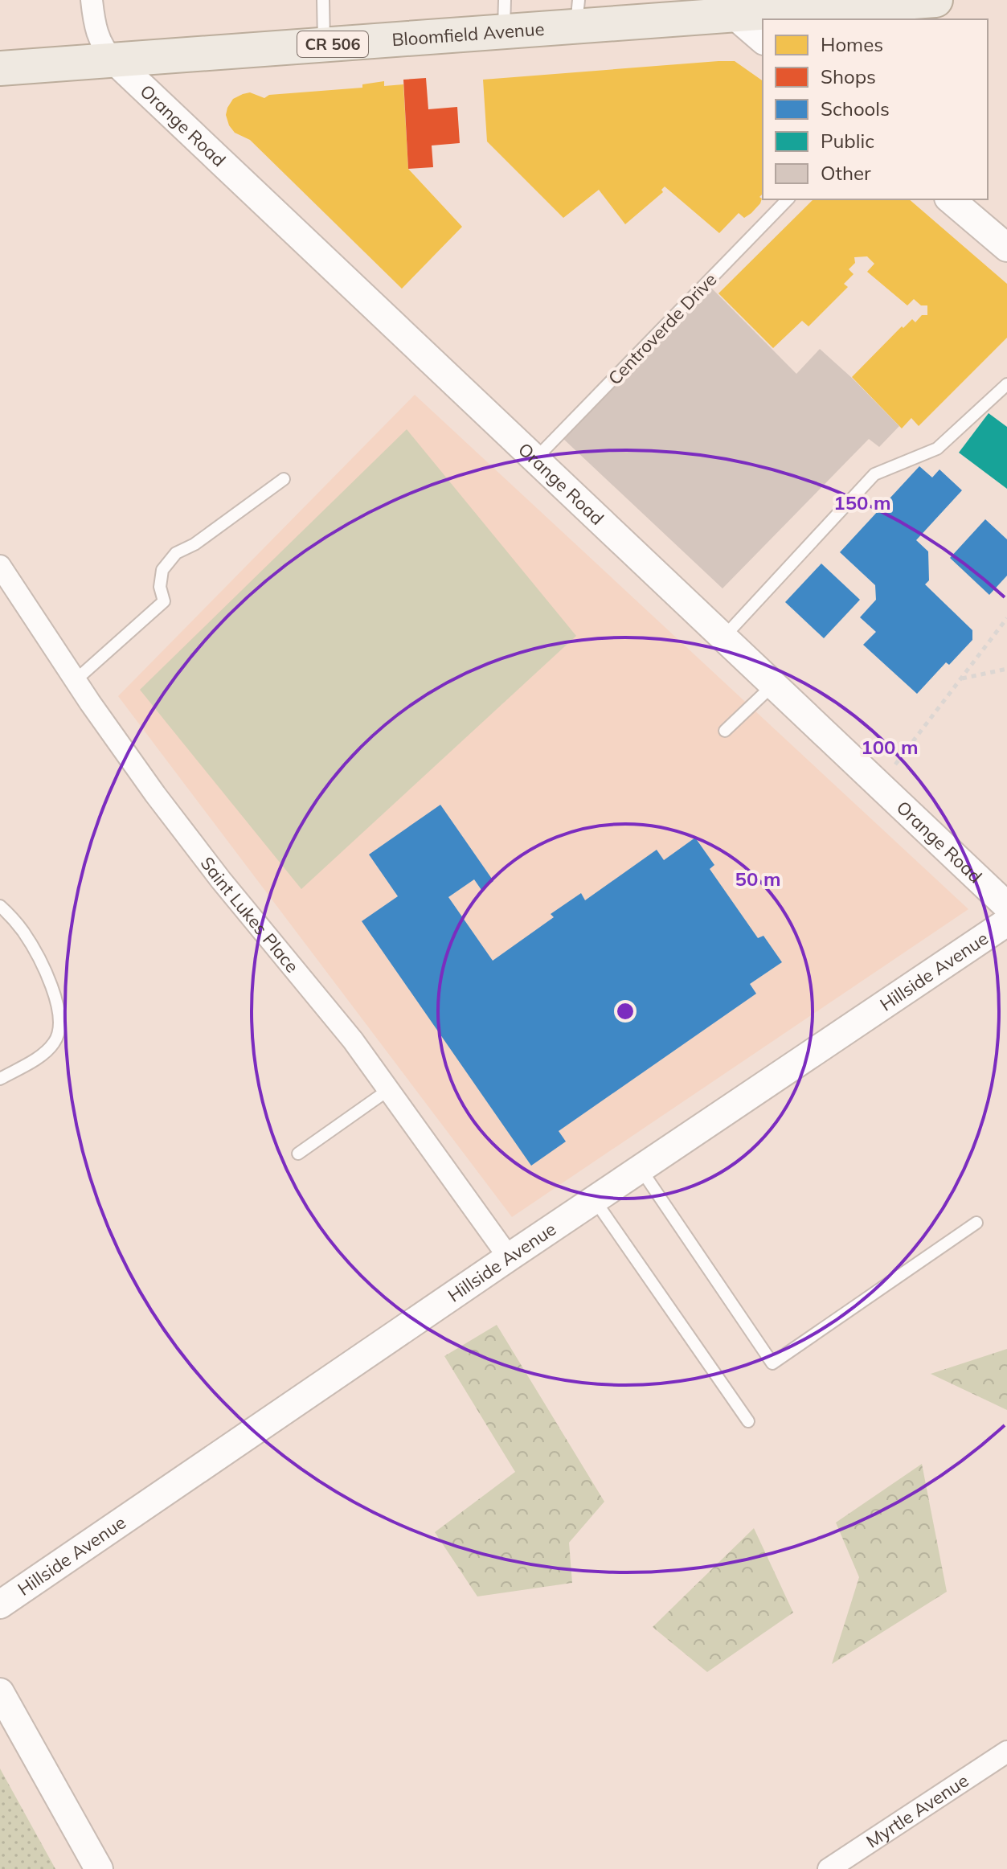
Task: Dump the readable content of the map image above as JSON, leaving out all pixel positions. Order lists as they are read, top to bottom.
{
  "streets": {
    "main road": ["Bloomfield Avenue", "CR 506"],
    "street": [
      "Orange Road",
      "Saint Lukes Place",
      "Hillside Avenue",
      "Myrtle Avenue"
    ],
    "lane": ["Centroverde Drive"]
  },
  "crossings": [
    ["Bloomfield Avenue", "Orange Road"],
    ["Orange Road", "Centroverde Drive"],
    ["Saint Lukes Place", "Hillside Avenue"]
  ],
  "legend": [
    "Homes",
    "Shops",
    "Schools",
    "Public",
    "Other"
  ],
  "rings": ["150 m", "100 m", "50 m"]
}
